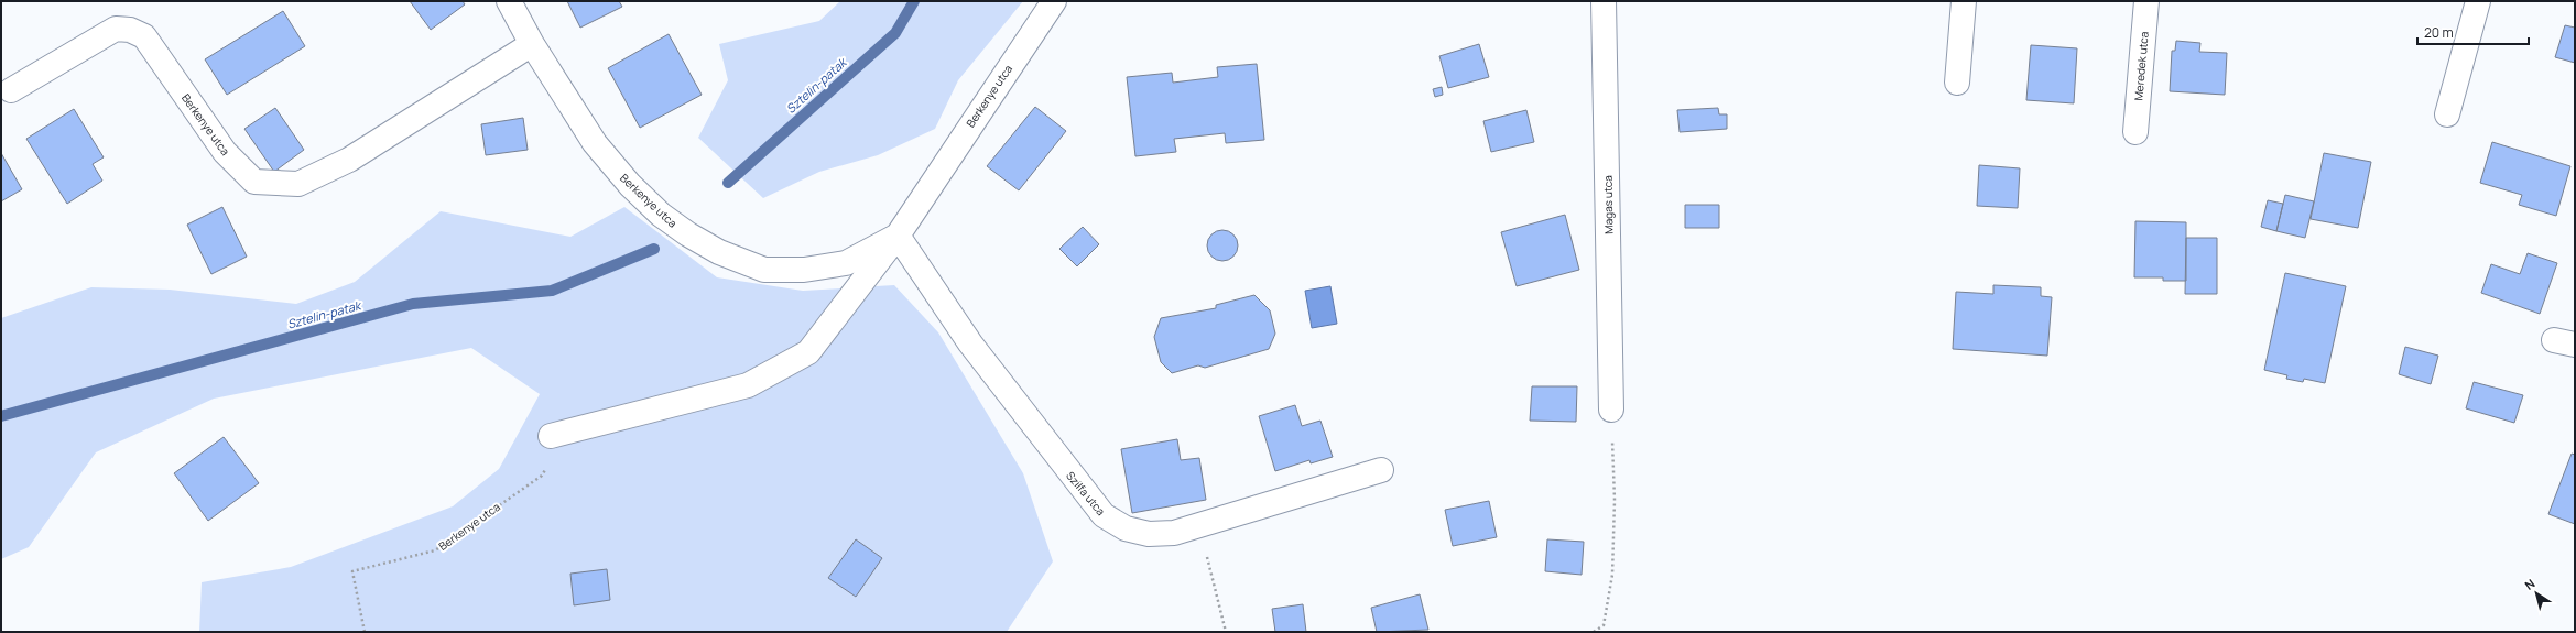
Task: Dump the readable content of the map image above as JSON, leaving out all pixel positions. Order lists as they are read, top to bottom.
{
  "streets": {
    "street": [
      "Meredek utca",
      "Berkenye utca",
      "Magas utca",
      "Szilfa utca"
    ]
  },
  "crossings": [
    ["Berkenye utca", "Szilfa utca"]
  ],
  "water": ["Sztelin-patak"],
  "scale_bar": "20 m",
  "north": "top left"
}
